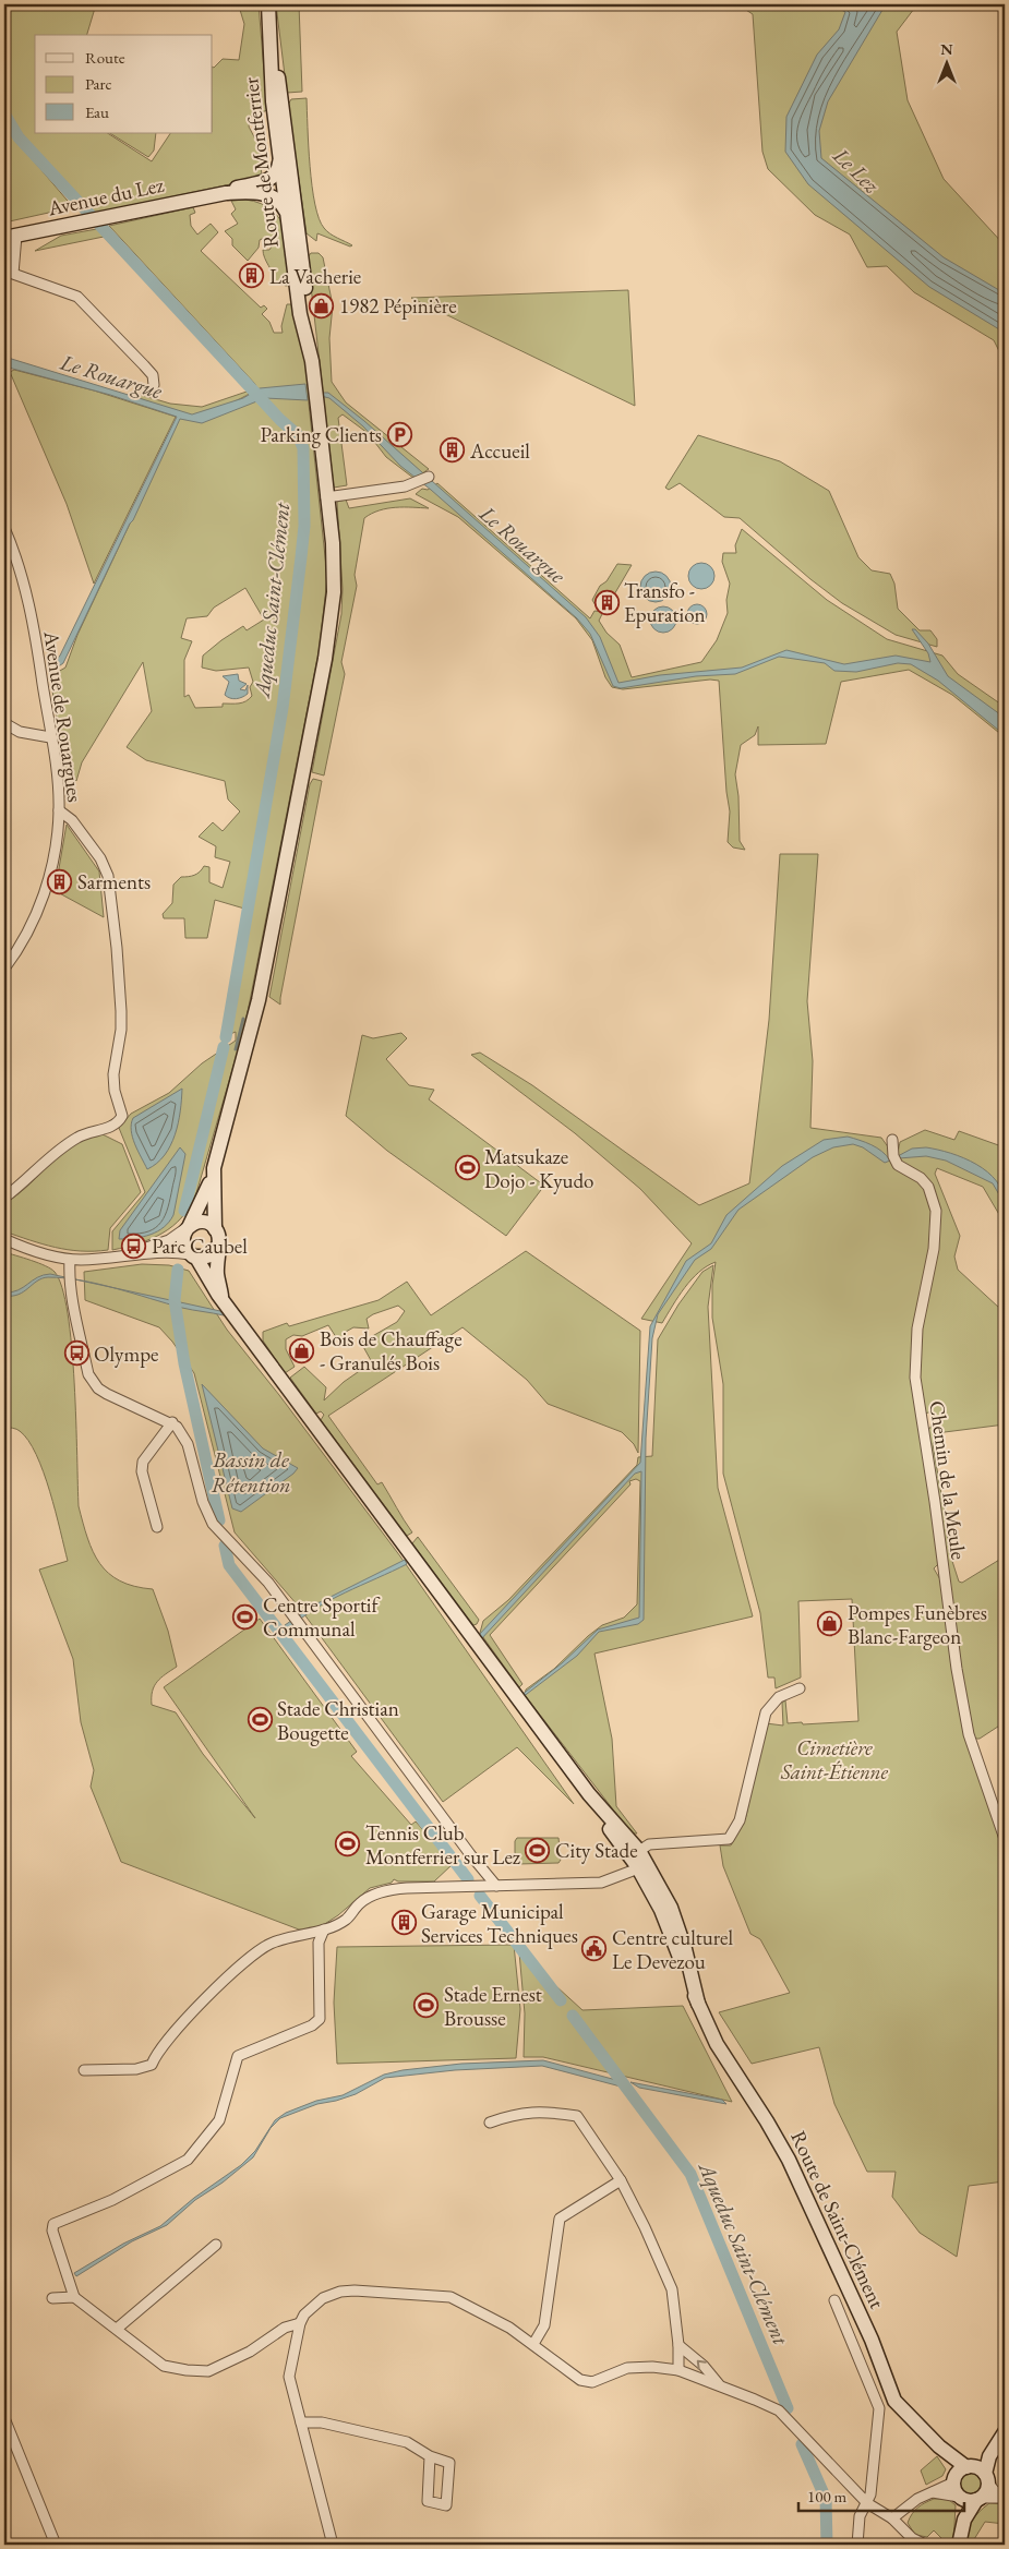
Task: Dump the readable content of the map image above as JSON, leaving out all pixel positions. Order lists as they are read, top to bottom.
{
  "streets": {
    "street": [
      "Route de Montferrier",
      "Avenue du Lez",
      "Avenue de Rouargues",
      "Chemin de la Meule",
      "Route de Saint-Clément"
    ]
  },
  "crossings": [
    ["Route de Montferrier", "Avenue du Lez"]
  ],
  "water": [
    "Le Lez",
    "Le Rouargue",
    "Aqueduc Saint-Clément",
    "Bassin de Rétention"
  ],
  "parks": ["Cimetière Saint-Étienne"],
  "places": {
    "building": [
      "La Vacherie",
      "Accueil",
      "Transfo - Epuration",
      "Sarments",
      "Garage Municipal Services Techniques"
    ],
    "shop": ["1982 Pépinière", "Bois de Chauffage - Granulés Bois", "Pompes Funèbres Blanc-Fargeon"],
    "parking": ["Parking Clients"],
    "sports": [
      "Matsukaze Dojo - Kyudo",
      "Centre Sportif Communal",
      "Stade Christian Bougette",
      "Tennis Club Montferrier sur Lez",
      "City Stade",
      "Stade Ernest Brousse"
    ],
    "bus stop": ["Parc Caubel", "Olympe"],
    "public building": ["Centre culturel Le Devezou"]
  },
  "legend": ["Route", "Parc", "Eau"],
  "scale_bar": "100 m",
  "north": "top"
}
